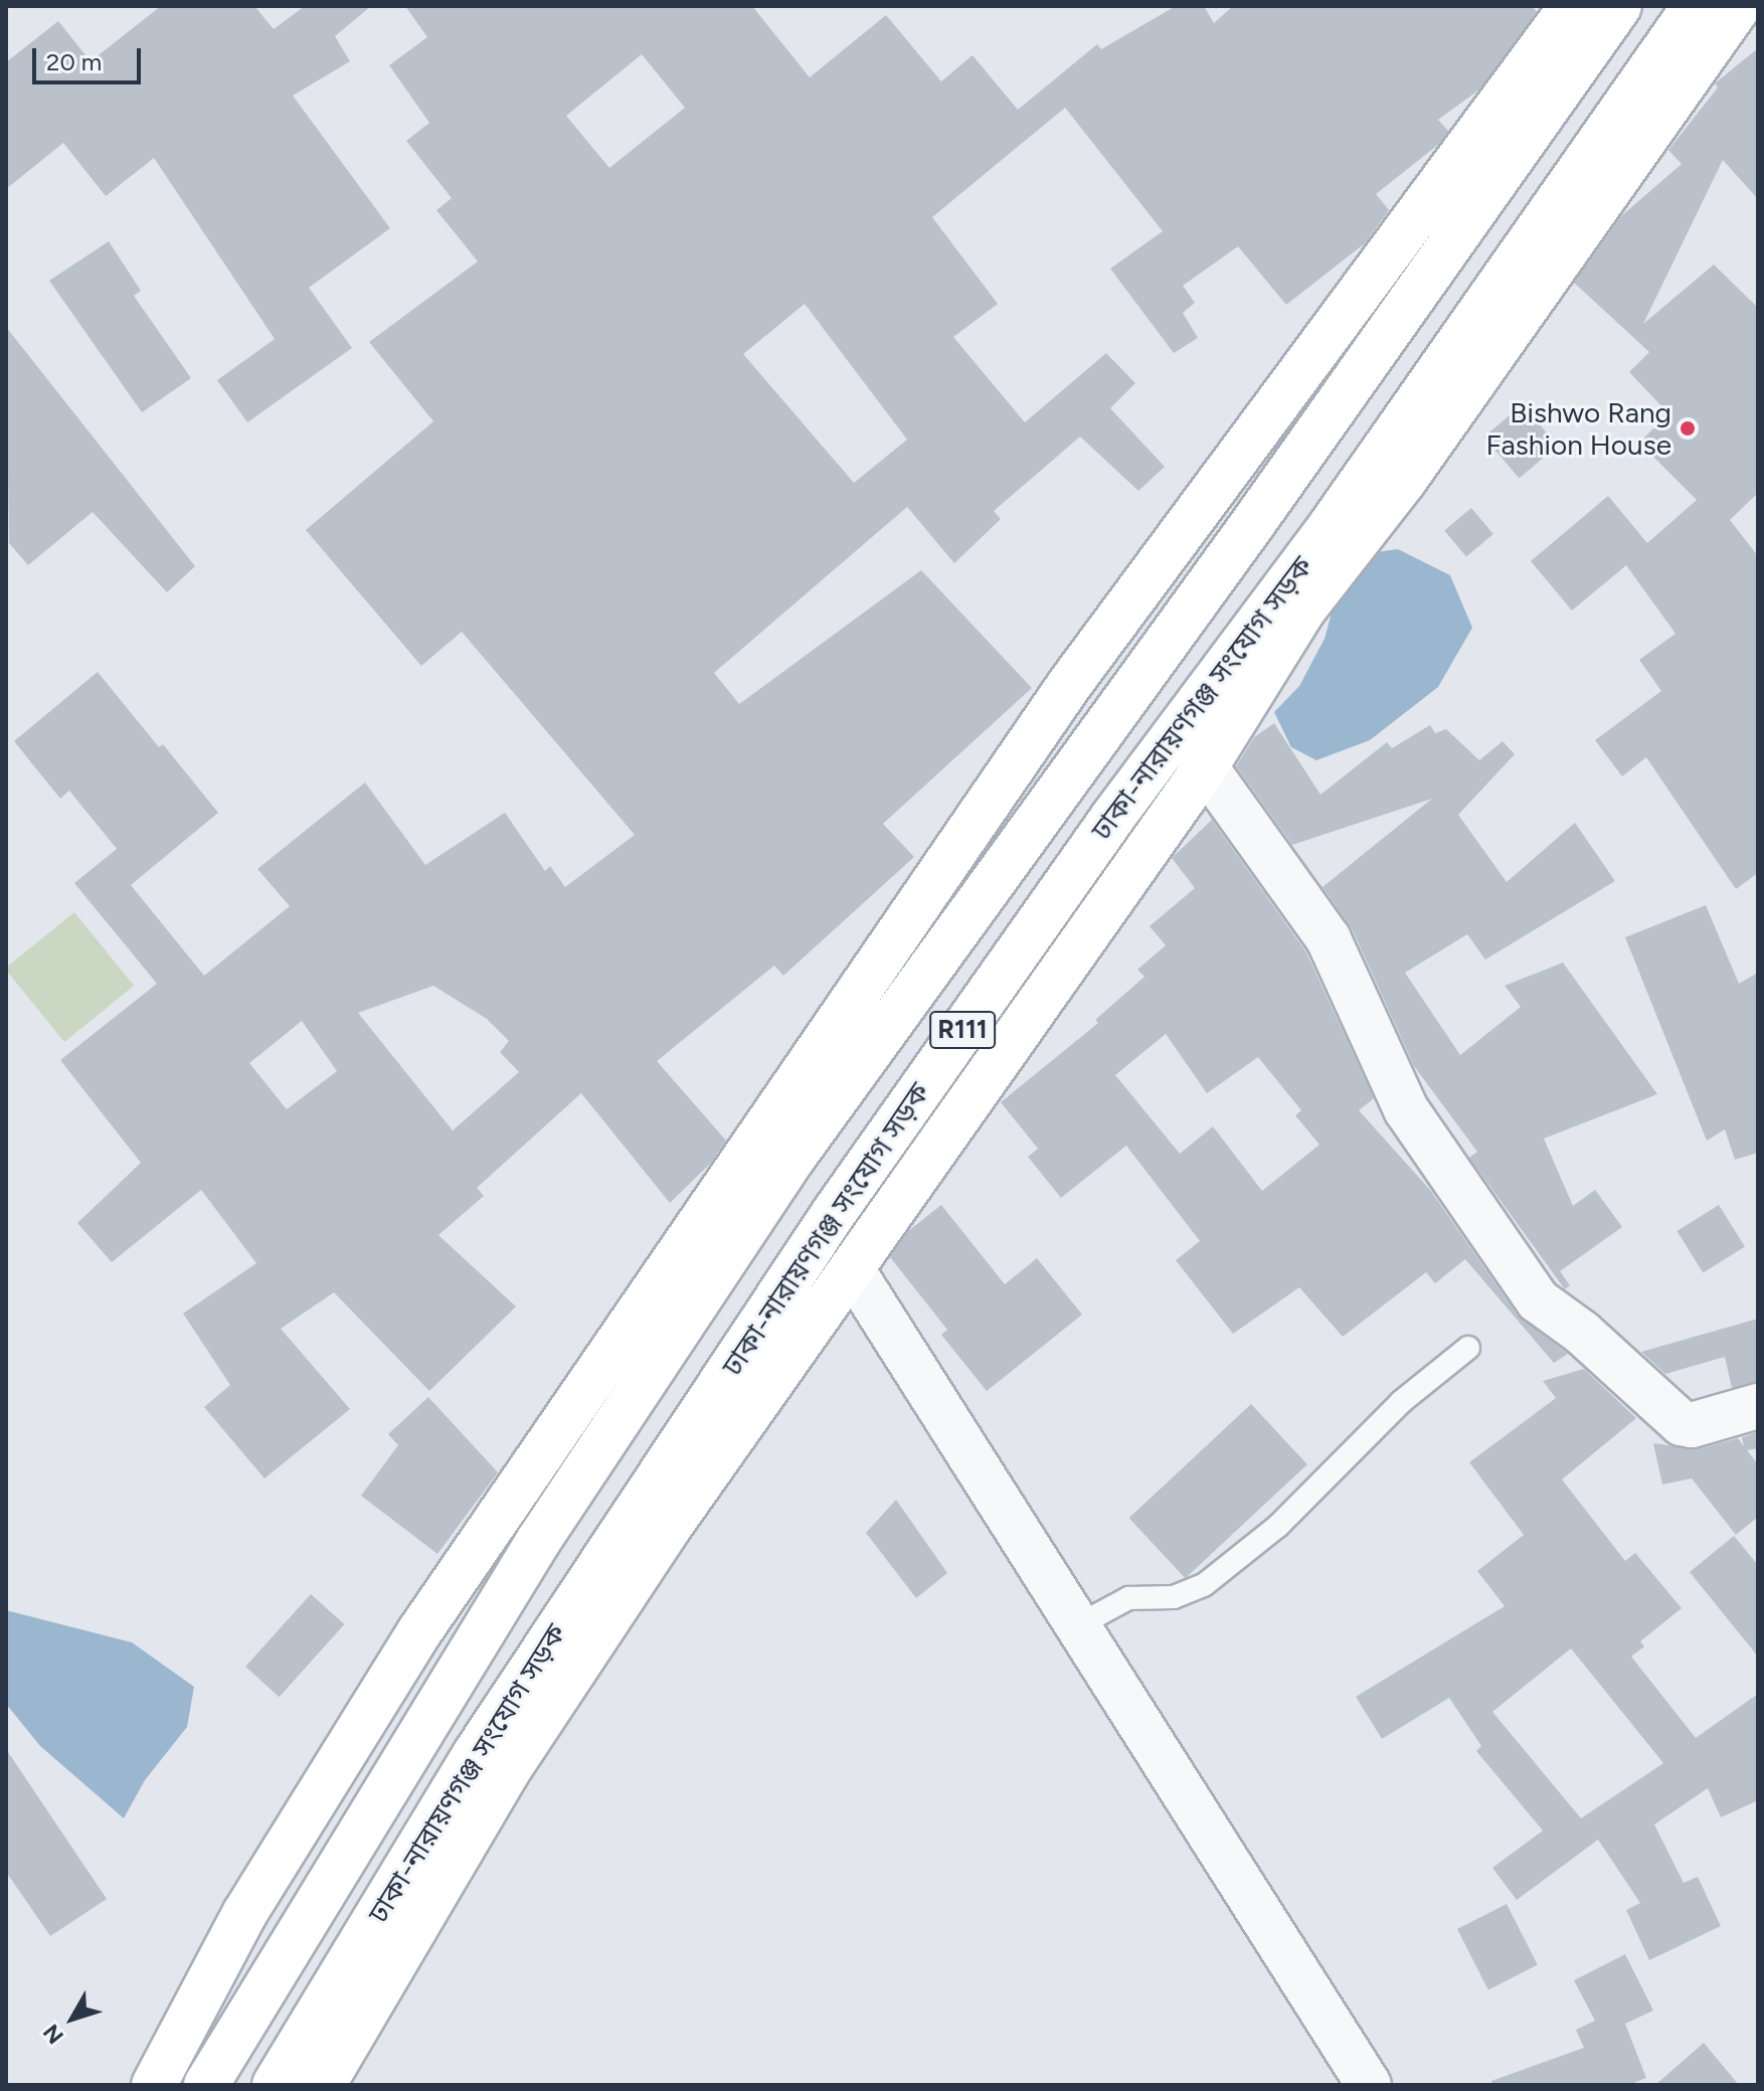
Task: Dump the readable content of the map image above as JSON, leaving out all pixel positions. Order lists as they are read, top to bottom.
{
  "streets": {
    "street": ["ঢাকা-নারায়ণগঞ্জ সংযোগ সড়ক", "R111"]
  },
  "places": ["Bishwo Rang Fashion House"],
  "scale_bar": "20 m",
  "north": "bottom left"
}
